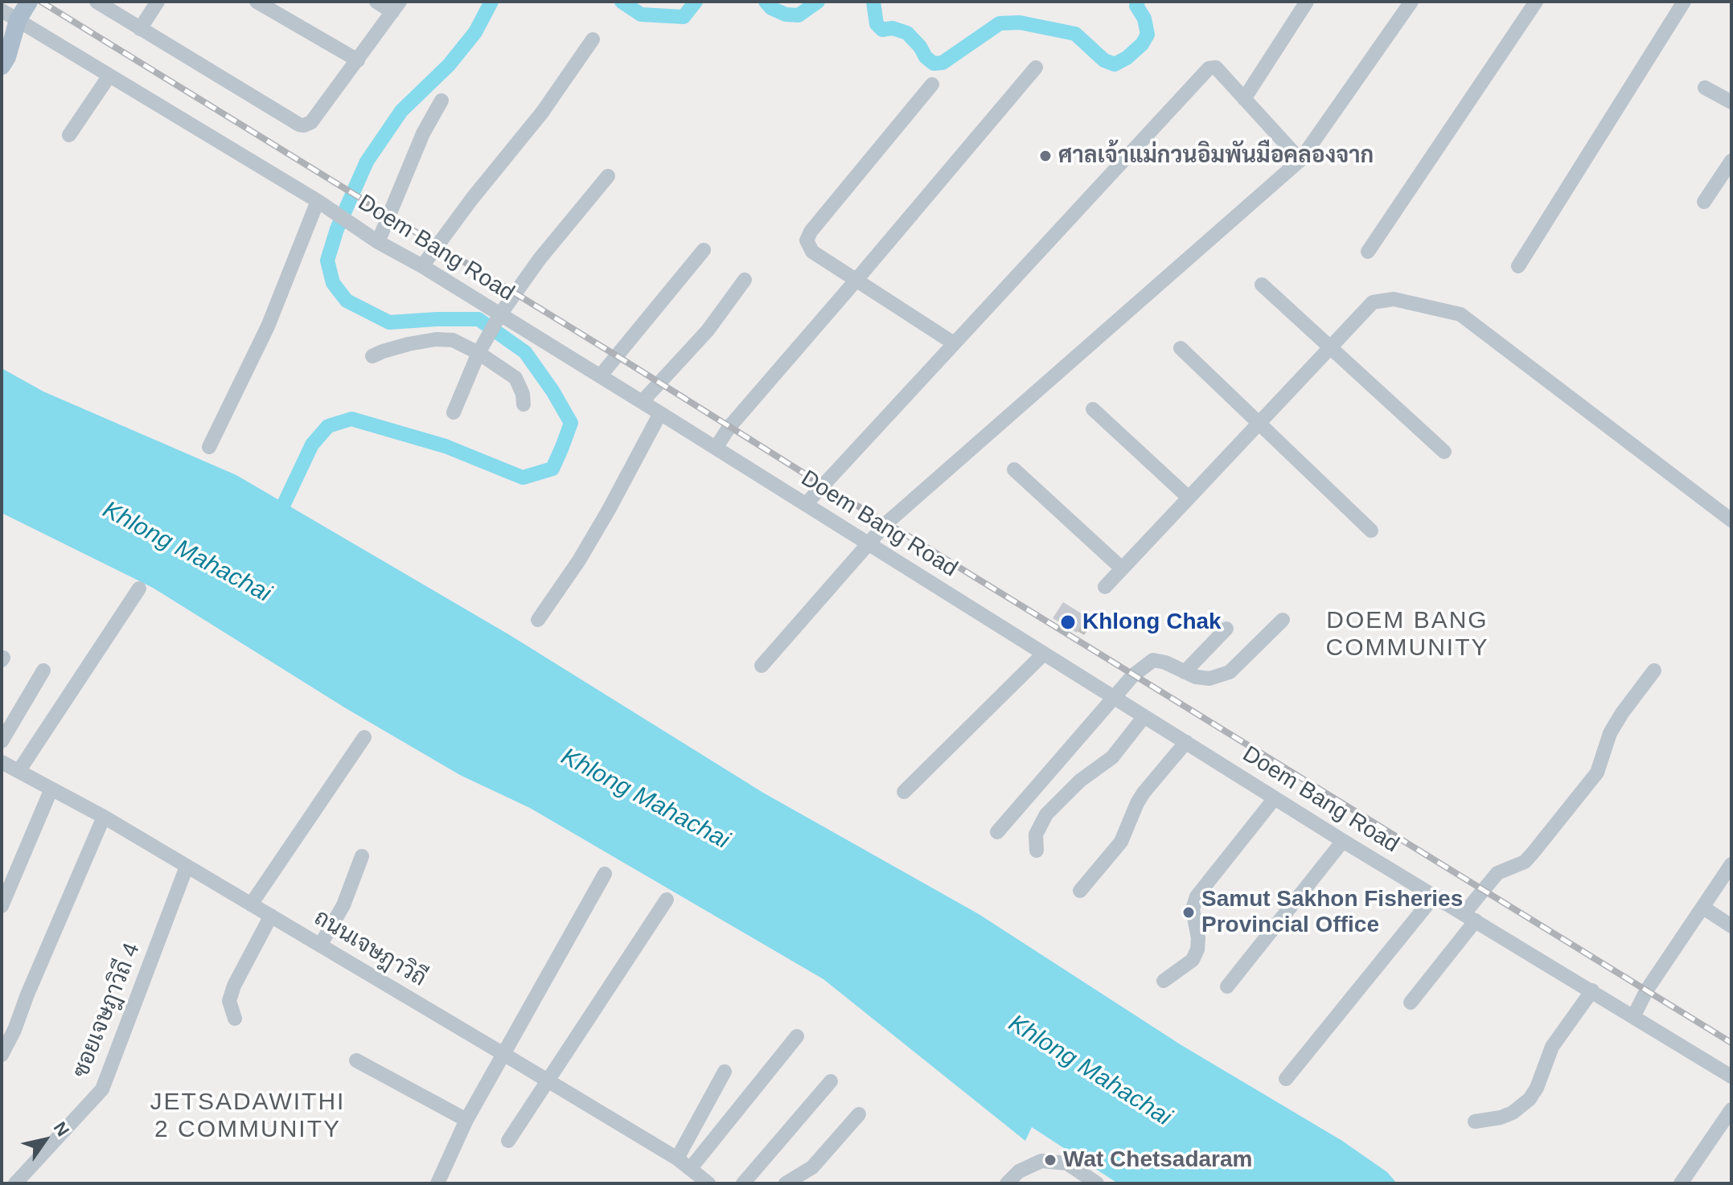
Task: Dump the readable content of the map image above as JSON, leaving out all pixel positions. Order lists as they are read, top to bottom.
{
  "streets": {
    "street": ["Doem Bang Road", "ถนนเจษฎาวิถี", "ซอยเจษฎาวิถี 4"]
  },
  "crossings": [
    ["ถนนเจษฎาวิถี", "ซอยเจษฎาวิถี 4"]
  ],
  "districts": ["DOEM BANG COMMUNITY", "JETSADAWITHI 2 COMMUNITY"],
  "water": ["Khlong Mahachai"],
  "places": [
    "ศาลเจ้าแม่กวนอิมพันมือคลองจาก",
    "Khlong Chak",
    "Samut Sakhon Fisheries Provincial Office",
    "Wat Chetsadaram"
  ],
  "north": "top right"
}
